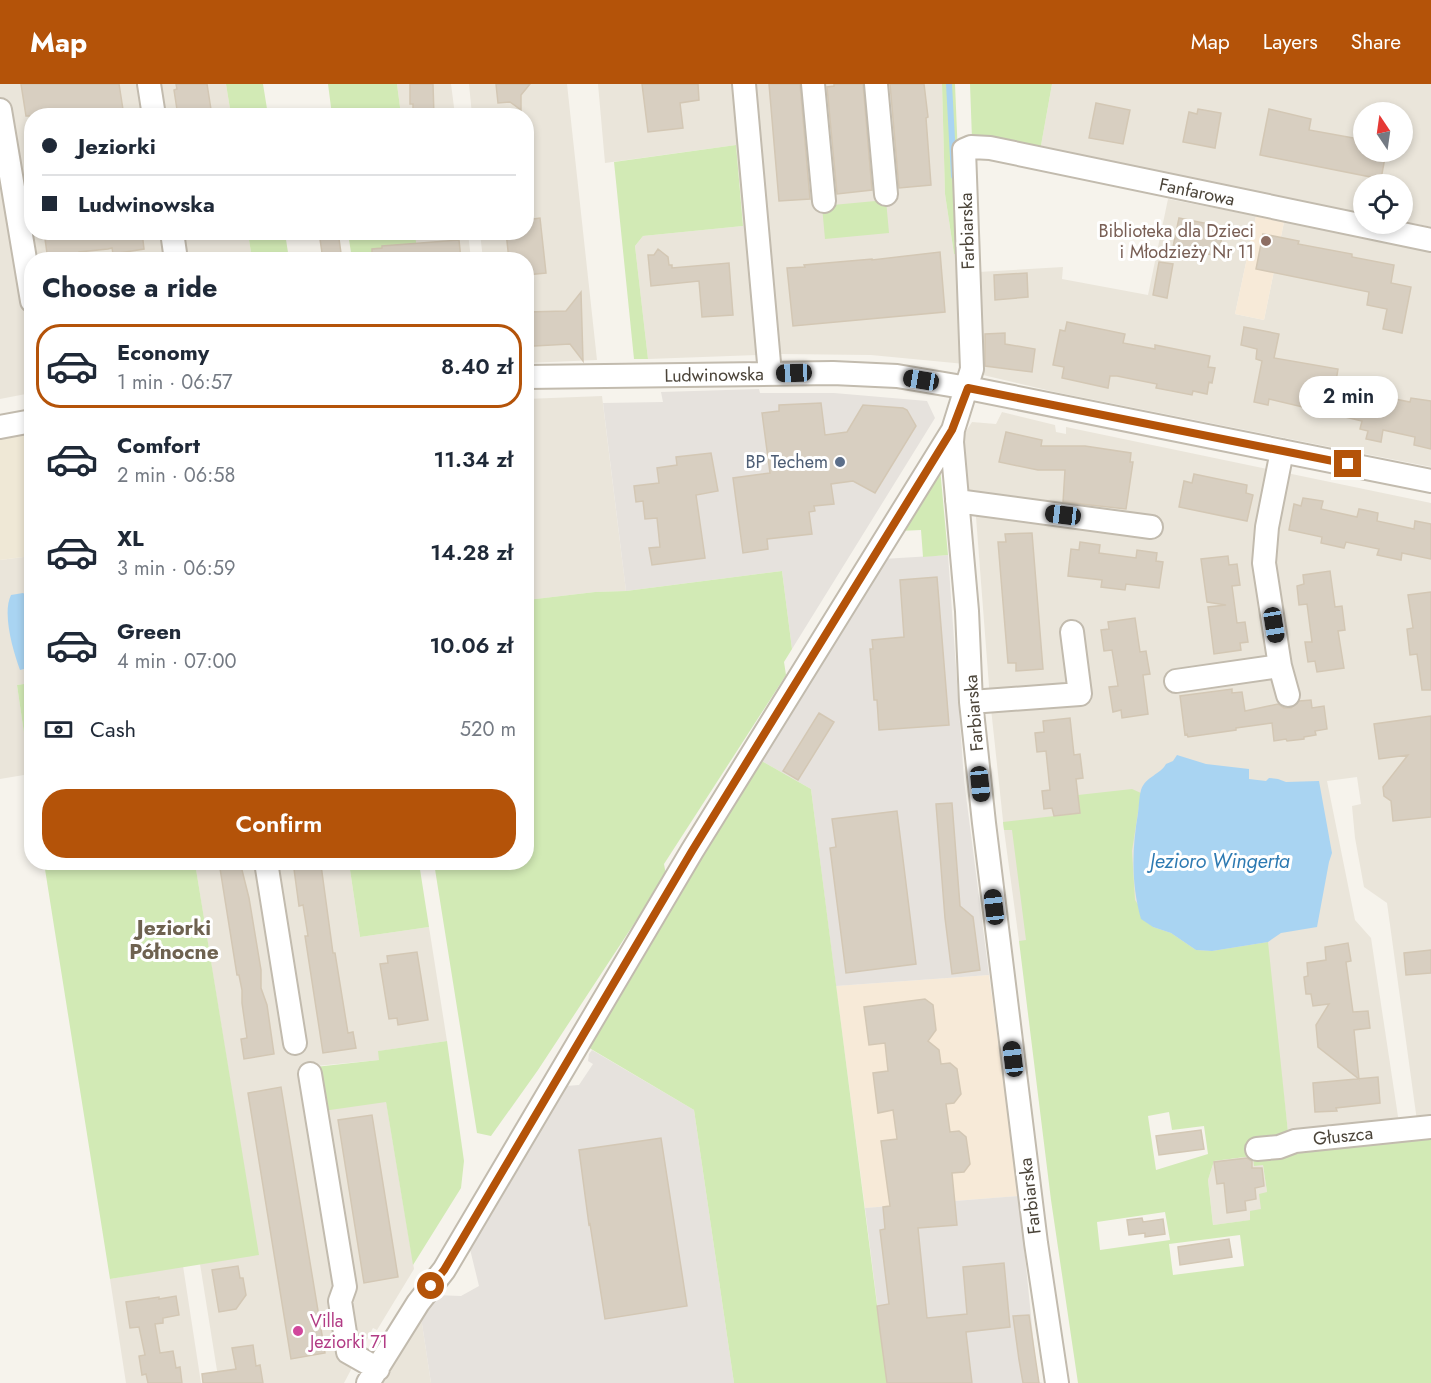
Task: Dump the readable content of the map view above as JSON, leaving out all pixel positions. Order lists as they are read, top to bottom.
{
  "streets": {
    "street": [
      "Fanfarowa",
      "Farbiarska",
      "Ludwinowska",
      "Głuszca"
    ]
  },
  "crossings": [
    ["Fanfarowa", "Farbiarska"],
    ["Farbiarska", "Ludwinowska"]
  ],
  "districts": ["Jeziorki Północne"],
  "water": ["Jezioro Wingerta"],
  "places": ["Biblioteka dla Dzieci i Młodzieży Nr 11", "BP Techem", "Villa Jeziorki 71"],
  "north": "top",
  "page": {
    "header": "Map",
    "nav": ["Map", "Layers", "Share"],
    "banner": ["Jeziorki", "Ludwinowska"],
    "heading": "Choose a ride",
    "list": [
      {
        "name": "Economy",
        "note": "1 min · 06:57",
        "value": "8.40 zł"
      },
      {
        "name": "Comfort",
        "note": "2 min · 06:58",
        "value": "11.34 zł"
      },
      {
        "name": "XL",
        "note": "3 min · 06:59",
        "value": "14.28 zł"
      },
      {
        "name": "Green",
        "note": "4 min · 07:00",
        "value": "10.06 zł"
      }
    ],
    "bubble": "2 min",
    "pay": ["Cash", "520 m"],
    "buttons": "Confirm"
  }
}
